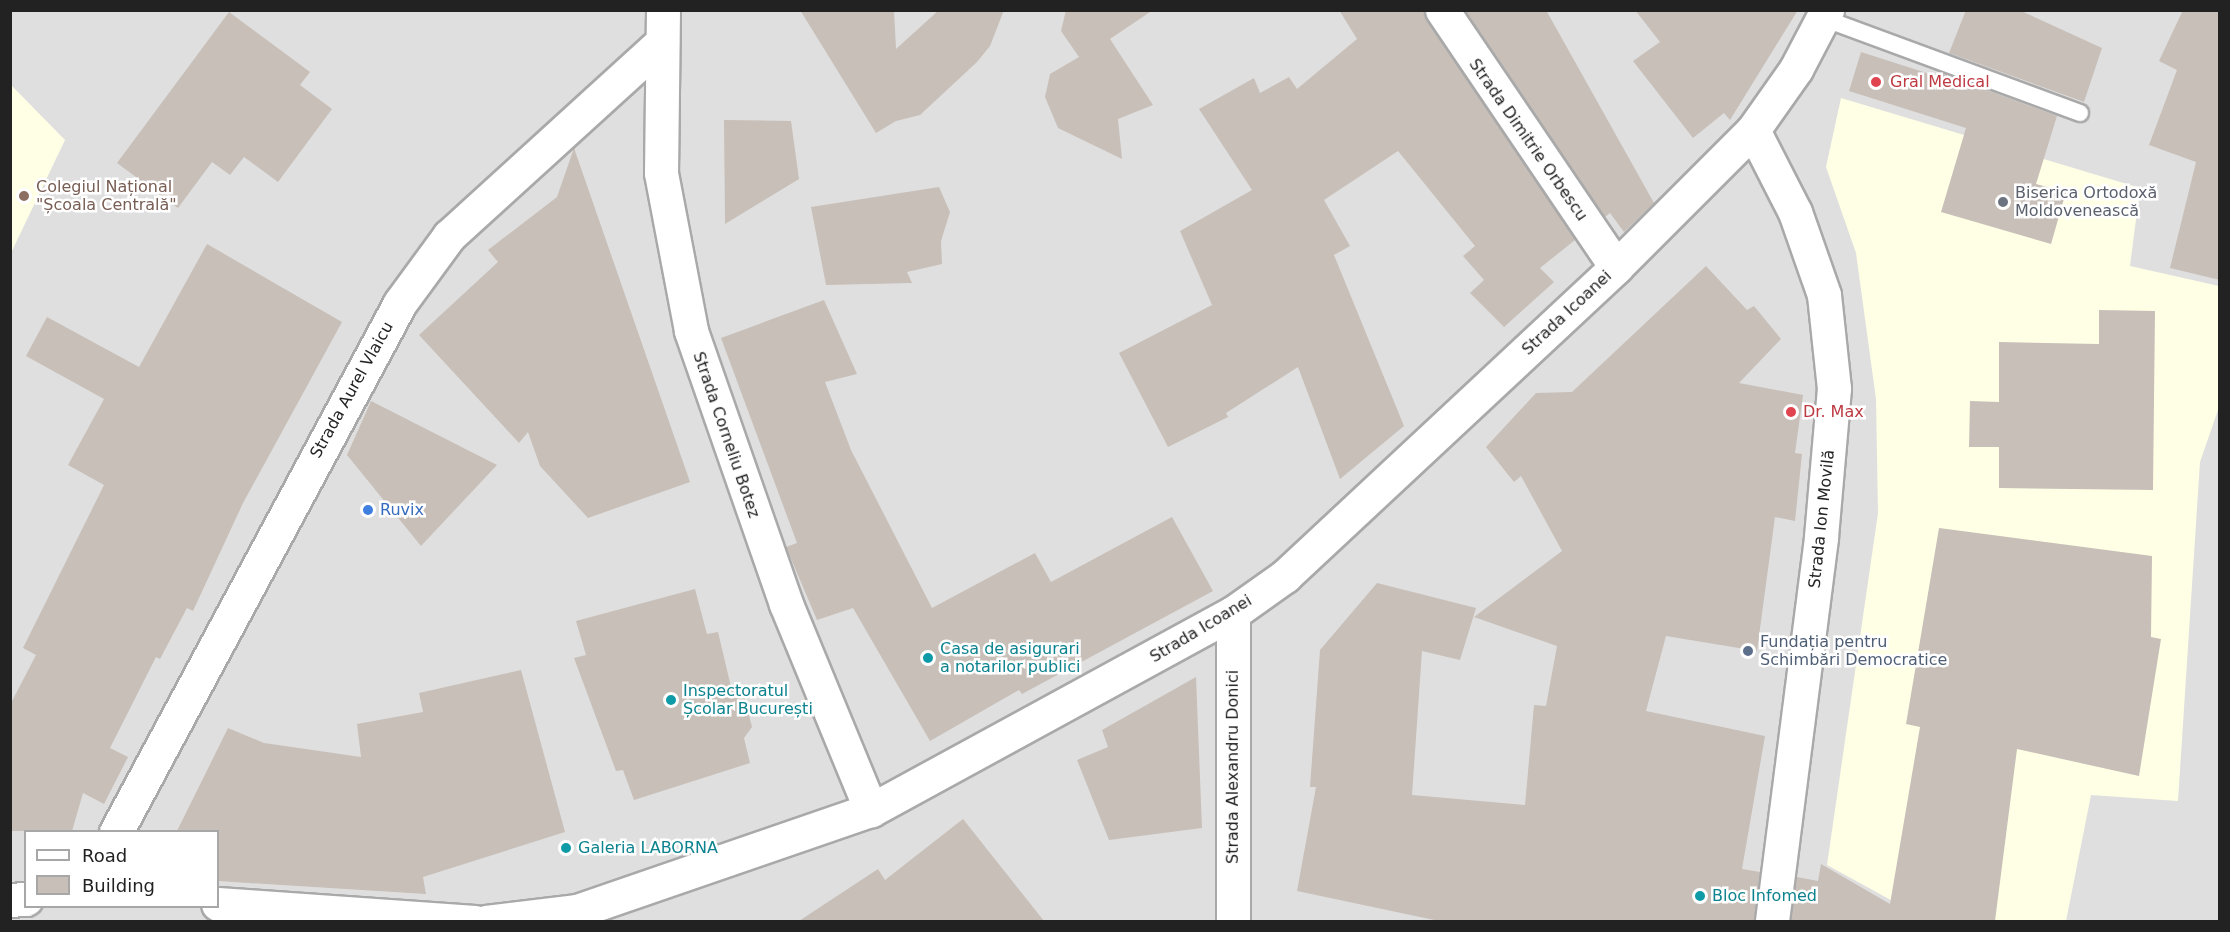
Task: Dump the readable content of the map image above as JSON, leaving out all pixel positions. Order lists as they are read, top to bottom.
{
  "streets": {
    "street": [
      "Strada Dimitrie Orbescu",
      "Strada Icoanei",
      "Strada Aurel Vlaicu",
      "Strada Corneliu Botez",
      "Strada Ion Movilă",
      "Strada Alexandru Donici"
    ]
  },
  "crossings": [
    ["Strada Dimitrie Orbescu", "Strada Icoanei"],
    ["Strada Icoanei", "Strada Corneliu Botez"],
    ["Strada Icoanei", "Strada Ion Movilă"],
    ["Strada Icoanei", "Strada Alexandru Donici"],
    ["Strada Aurel Vlaicu", "Strada Corneliu Botez"]
  ],
  "places": [
    "Gral Medical",
    "Colegiul Național \"Școala Centrală\"",
    "Biserica Ortodoxă Moldovenească",
    "Dr. Max",
    "Ruvix",
    "Fundația pentru Schimbări Democratice",
    "Casa de asigurari a notarilor publici",
    "Inspectoratul Școlar București",
    "Galeria LABORNA",
    "Bloc Infomed"
  ],
  "legend": ["Road", "Building"]
}
